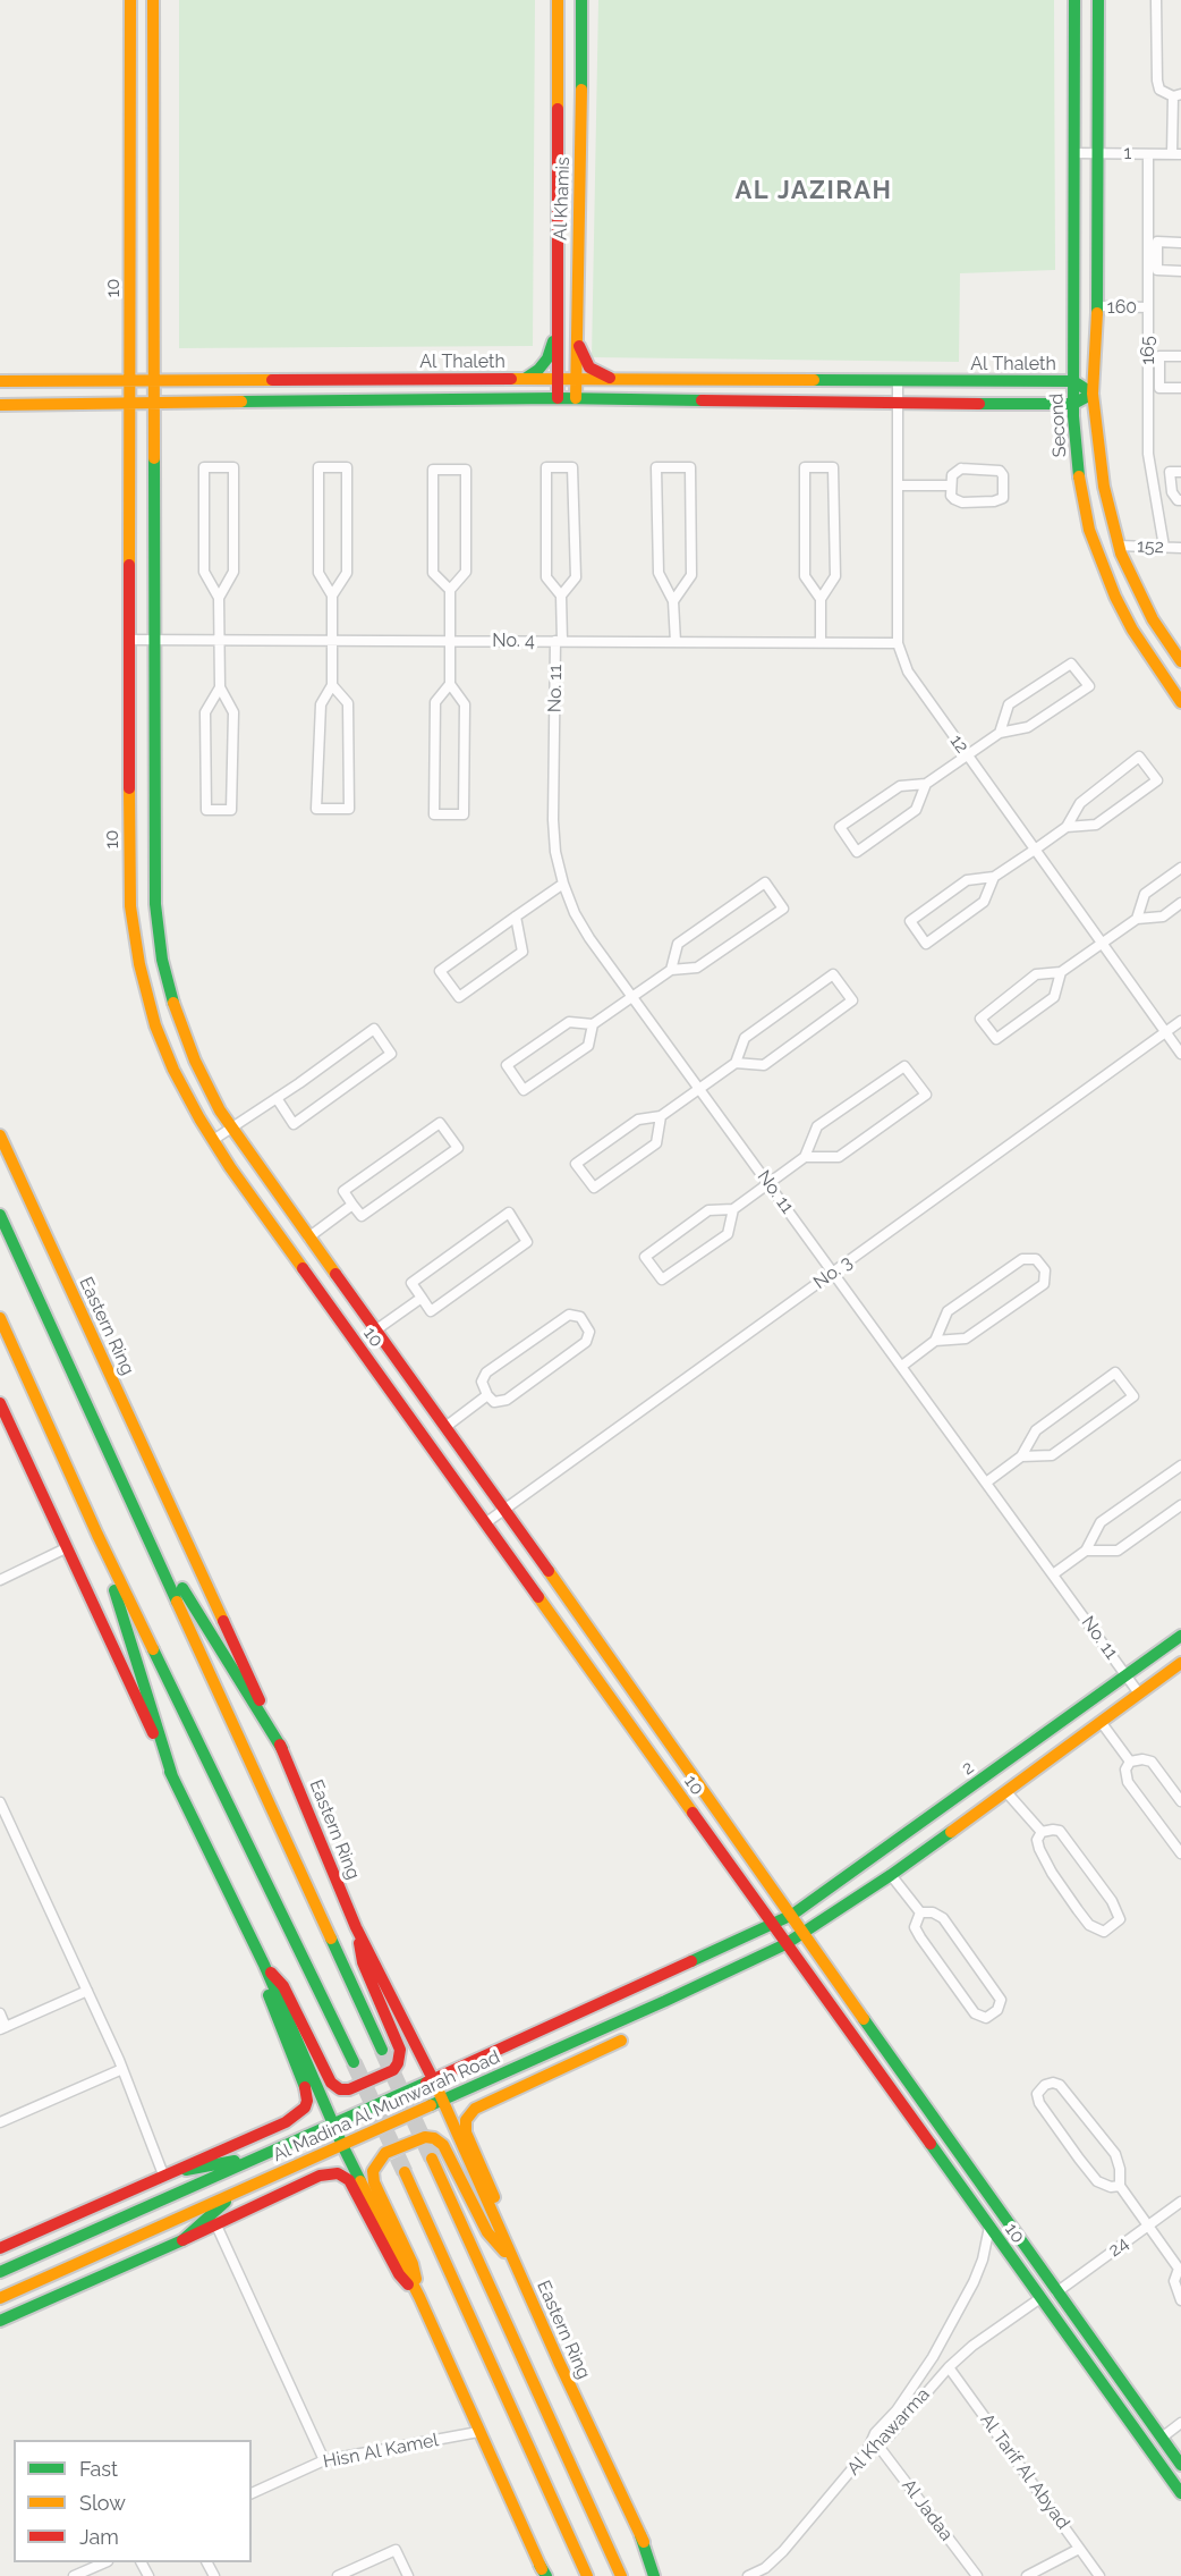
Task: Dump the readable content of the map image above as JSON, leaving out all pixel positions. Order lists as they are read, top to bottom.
{
  "streets": {
    "main road": [
      "Al Khamis",
      "10",
      "Al Thaleth",
      "Second",
      "Eastern Ring",
      "2",
      "Al Madina Al Munwarah Road"
    ],
    "street": [
      "1",
      "160",
      "165",
      "152",
      "No. 4",
      "No. 11",
      "12",
      "No. 3",
      "24",
      "Al Khawarma",
      "Hisn Al Kamel",
      "Al Tarif Al Abyad",
      "Al Jadaa"
    ]
  },
  "crossings": [
    ["1", "165"],
    ["1", "Second"],
    ["Al Khamis", "Al Thaleth"],
    ["10", "Al Thaleth"],
    ["10", "No. 4"],
    ["10", "No. 3"],
    ["10", "2"],
    ["10", "Al Madina Al Munwarah Road"],
    ["10", "24"],
    ["10", "Al Khawarma"],
    ["160", "165"],
    ["160", "Second"],
    ["165", "152"],
    ["Al Thaleth", "Second"],
    ["Al Thaleth", "12"],
    ["Second", "152"],
    ["No. 4", "No. 11"],
    ["No. 4", "12"],
    ["No. 11", "No. 3"],
    ["No. 11", "2"],
    ["12", "No. 3"],
    ["Eastern Ring", "Al Madina Al Munwarah Road"],
    ["2", "Al Madina Al Munwarah Road"],
    ["Al Khawarma", "Al Tarif Al Abyad"],
    ["Al Khawarma", "Al Jadaa"]
  ],
  "districts": ["AL JAZIRAH"],
  "legend": ["Fast", "Slow", "Jam"]
}
